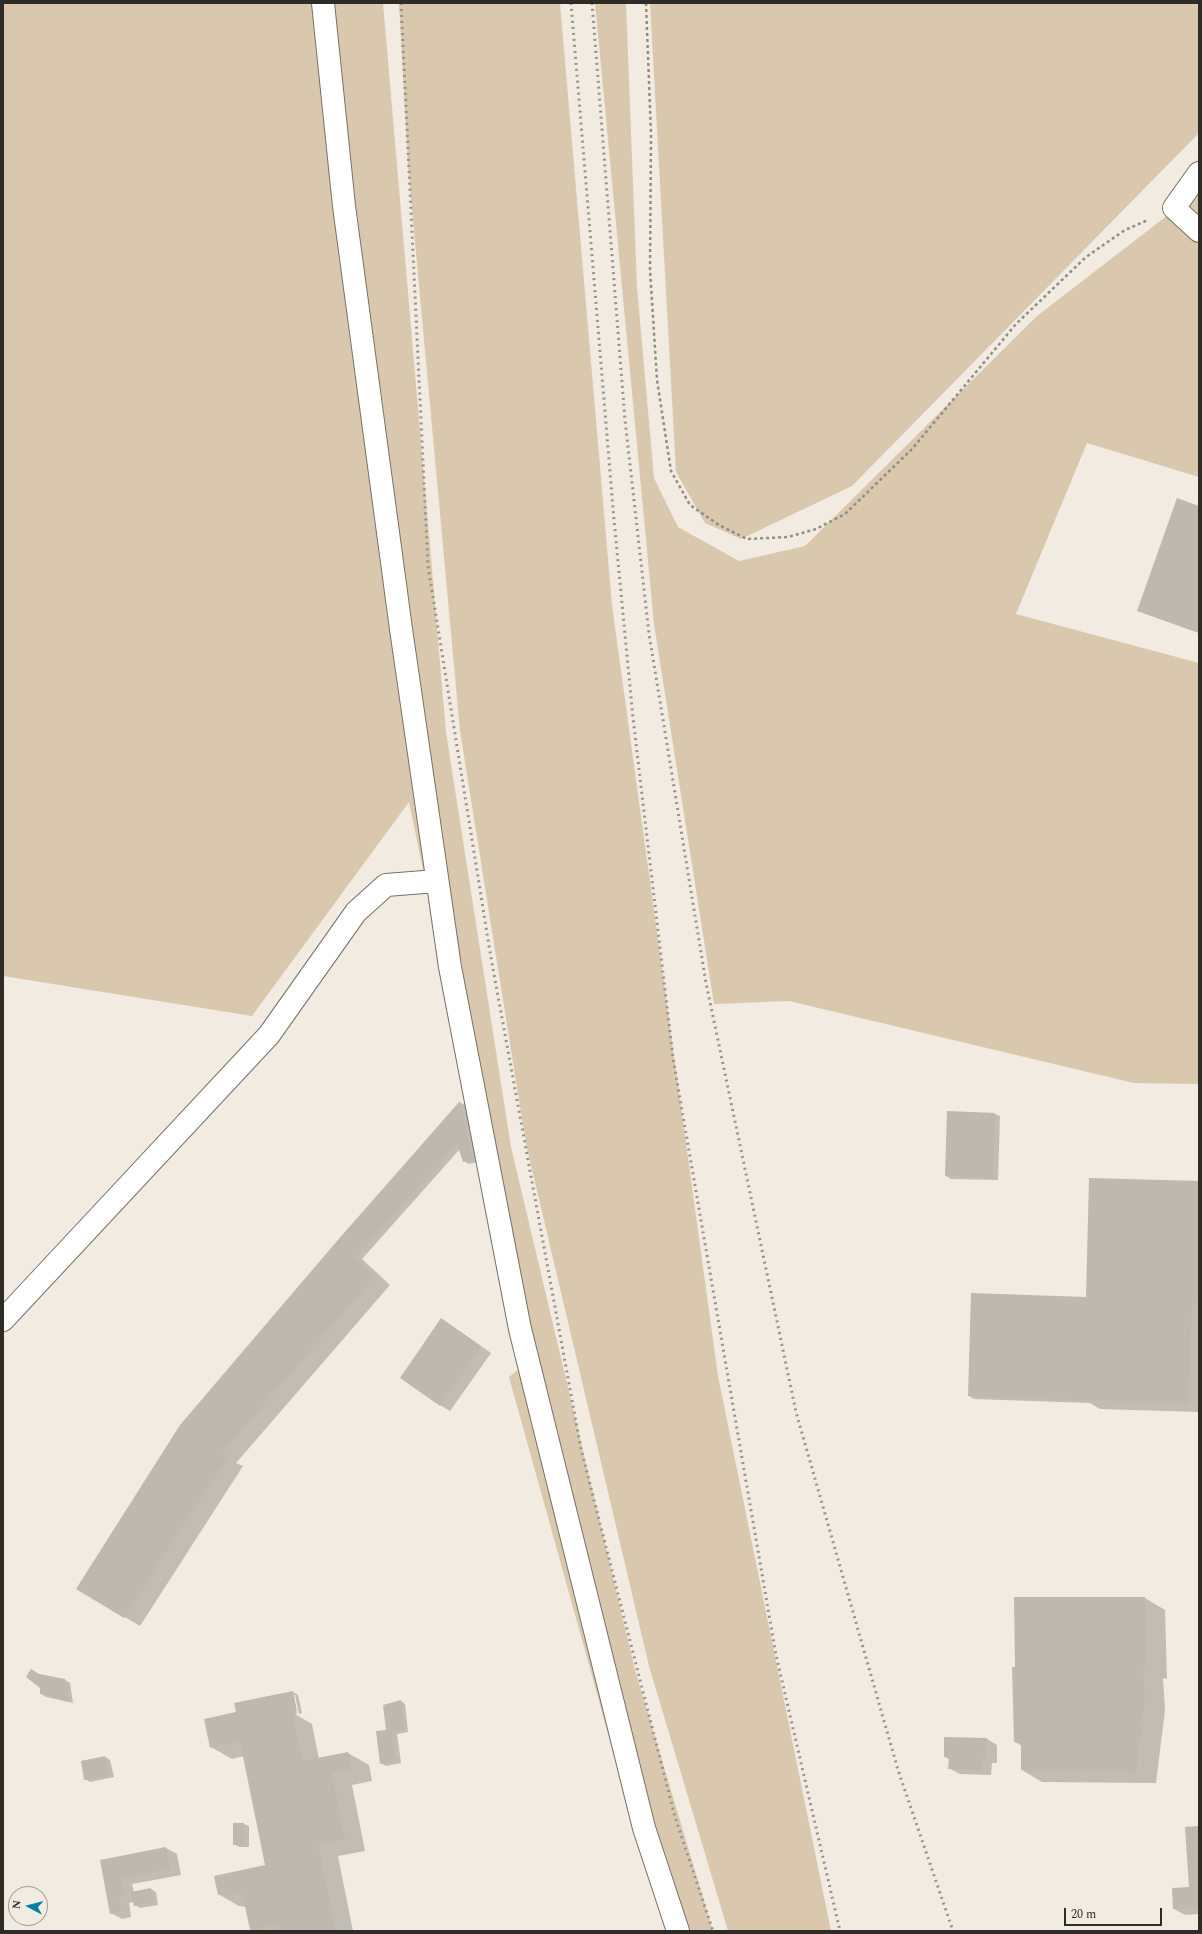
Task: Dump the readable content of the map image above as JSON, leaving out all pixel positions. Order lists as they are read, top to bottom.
{
  "scale_bar": "20 m",
  "north": "left"
}
